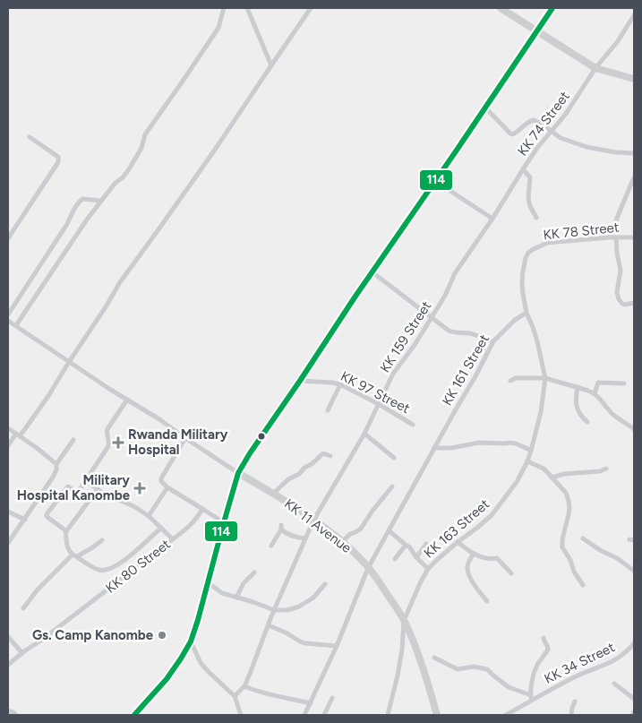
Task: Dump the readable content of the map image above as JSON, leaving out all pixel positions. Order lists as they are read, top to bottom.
{
  "streets": {
    "main road": ["KK 11 Avenue"],
    "street": [
      "KK 74 Street",
      "KK 78 Street",
      "KK 159 Street",
      "KK 161 Street",
      "KK 97 Street",
      "KK 163 Street",
      "KK 80 Street",
      "KK 34 Street"
    ]
  },
  "crossings": [
    ["KK 74 Street", "KK 159 Street"],
    ["KK 78 Street", "KK 161 Street"],
    ["KK 78 Street", "KK 163 Street"],
    ["KK 159 Street", "KK 97 Street"],
    ["KK 159 Street", "KK 11 Avenue"],
    ["KK 161 Street", "KK 11 Avenue"],
    ["KK 11 Avenue", "KK 163 Street"]
  ],
  "places": {
    "health": ["Rwanda Military Hospital", "Military Hospital Kanombe"],
    "other": ["Gs. Camp Kanombe"]
  },
  "lines": ["transit line 114"]
}
